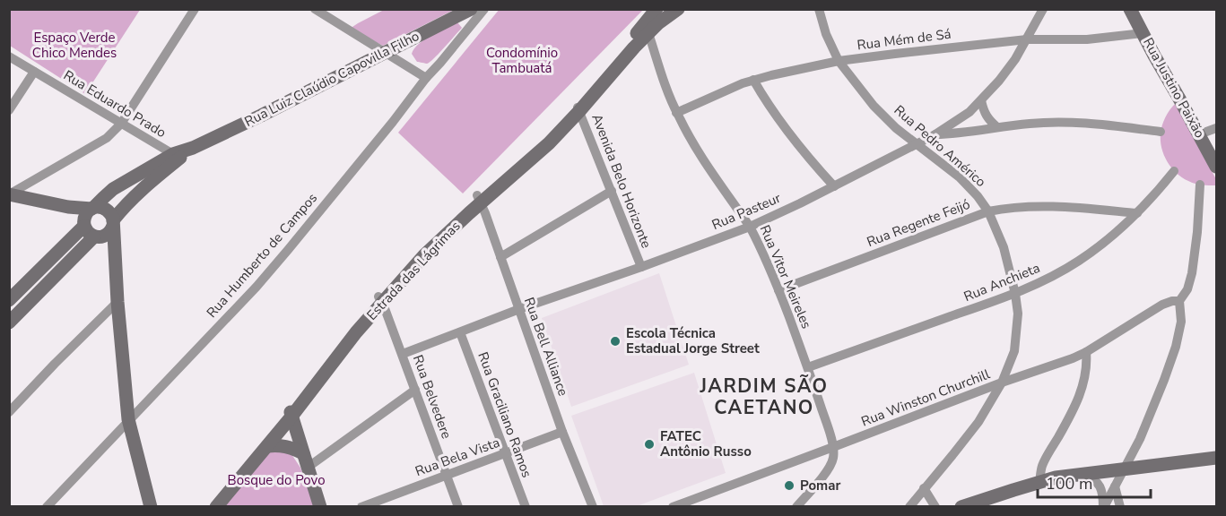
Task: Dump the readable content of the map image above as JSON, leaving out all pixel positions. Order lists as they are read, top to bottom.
{
  "streets": {
    "street": [
      "Rua Mém de Sá",
      "Rua Luiz Claúdio Capovilla Filho",
      "Rua Justino Paixão",
      "Rua Eduardo Prado",
      "Rua Pedro Américo",
      "Avenida Belo Horizonte",
      "Rua Pasteur",
      "Rua Regente Feijó",
      "Rua Humberto de Campos",
      "Estrada das Lágrimas",
      "Rua Vitor Meireles",
      "Rua Anchieta",
      "Rua Bell Alliance",
      "Rua Belvedere",
      "Rua Winston Churchill",
      "Rua Graciliano Ramos",
      "Rua Bela Vista"
    ]
  },
  "crossings": [
    ["Rua Mém de Sá", "Rua Justino Paixão"],
    ["Rua Mém de Sá", "Rua Pedro Américo"],
    ["Rua Mém de Sá", "Rua Pasteur"],
    ["Rua Mém de Sá", "Rua Vitor Meireles"],
    ["Rua Luiz Claúdio Capovilla Filho", "Rua Eduardo Prado"],
    ["Rua Pedro Américo", "Rua Pasteur"],
    ["Rua Pedro Américo", "Rua Regente Feijó"],
    ["Rua Pedro Américo", "Rua Anchieta"],
    ["Rua Pedro Américo", "Rua Winston Churchill"],
    ["Avenida Belo Horizonte", "Rua Pasteur"],
    ["Avenida Belo Horizonte", "Estrada das Lágrimas"],
    ["Rua Pasteur", "Rua Vitor Meireles"],
    ["Rua Pasteur", "Rua Bell Alliance"],
    ["Rua Pasteur", "Rua Belvedere"],
    ["Rua Pasteur", "Rua Graciliano Ramos"],
    ["Rua Regente Feijó", "Rua Vitor Meireles"],
    ["Rua Regente Feijó", "Rua Anchieta"],
    ["Estrada das Lágrimas", "Rua Vitor Meireles"],
    ["Estrada das Lágrimas", "Rua Bell Alliance"],
    ["Estrada das Lágrimas", "Rua Belvedere"],
    ["Rua Vitor Meireles", "Rua Anchieta"],
    ["Rua Vitor Meireles", "Rua Winston Churchill"],
    ["Rua Bell Alliance", "Rua Bela Vista"],
    ["Rua Belvedere", "Rua Bela Vista"],
    ["Rua Graciliano Ramos", "Rua Bela Vista"]
  ],
  "districts": ["JARDIM SÃO CAETANO"],
  "parks": ["Espaço Verde Chico Mendes", "Condomínio Tambuatá", "Bosque do Povo"],
  "places": ["Escola Técnica Estadual Jorge Street", "FATEC Antônio Russo", "Pomar"],
  "scale_bar": "100 m"
}
